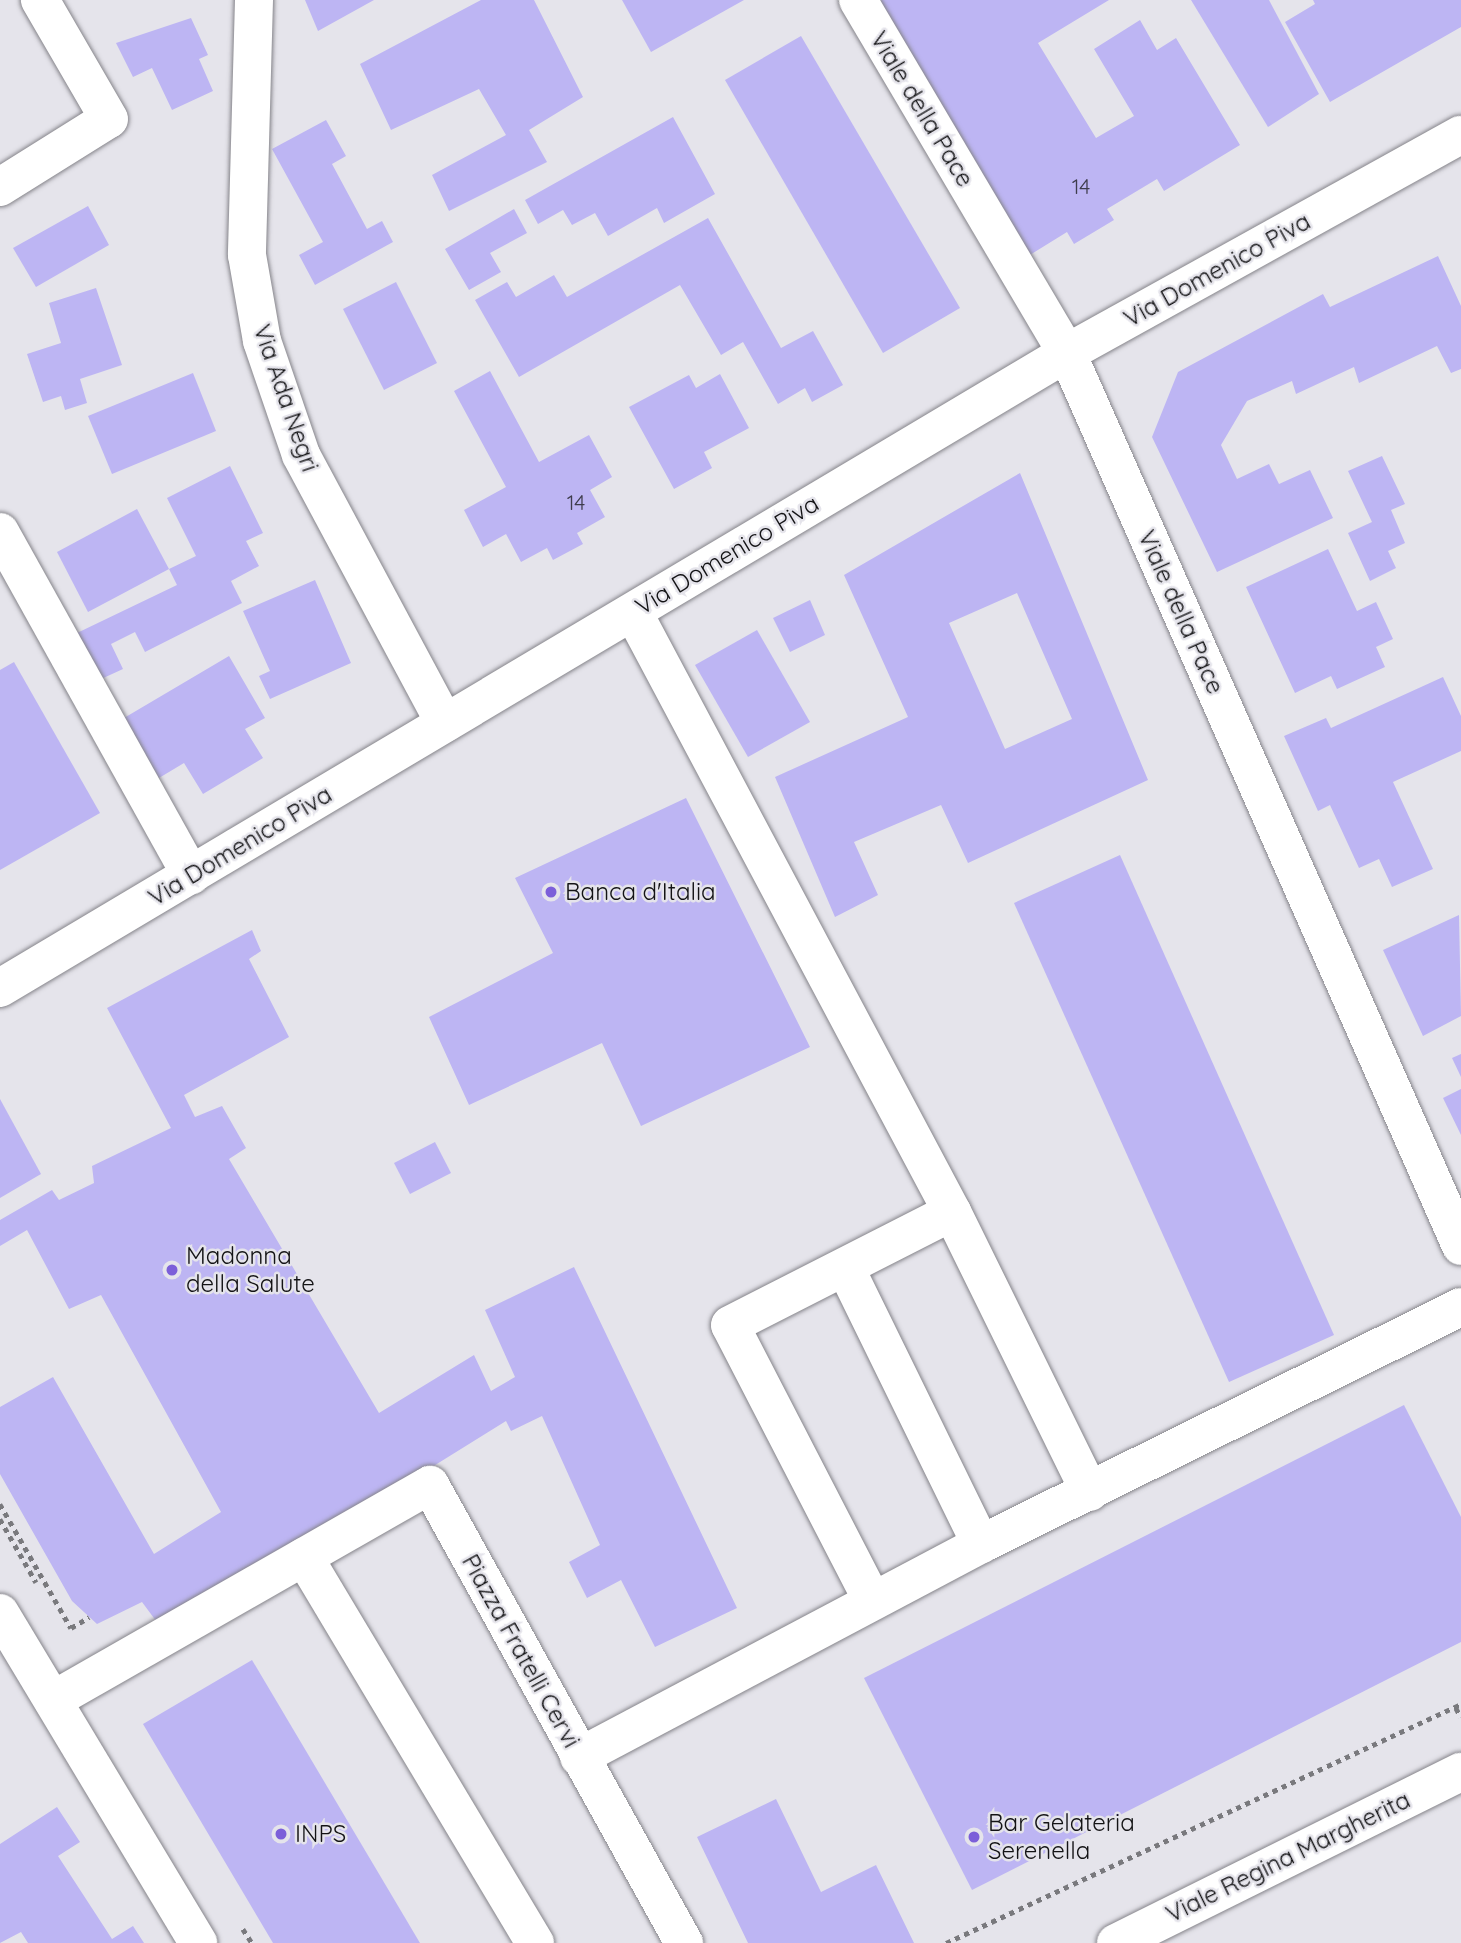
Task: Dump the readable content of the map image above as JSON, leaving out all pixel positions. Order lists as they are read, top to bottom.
{
  "streets": {
    "street": [
      "Viale della Pace",
      "Via Domenico Piva",
      "Via Ada Negri",
      "Piazza Fratelli Cervi",
      "Viale Regina Margherita"
    ]
  },
  "crossings": [
    ["Viale della Pace", "Via Domenico Piva"],
    ["Via Domenico Piva", "Via Ada Negri"]
  ],
  "places": [
    "Banca d'Italia",
    "Madonna della Salute",
    "INPS",
    "Bar Gelateria Serenella"
  ],
  "house_numbers": ["14", "14"]
}
